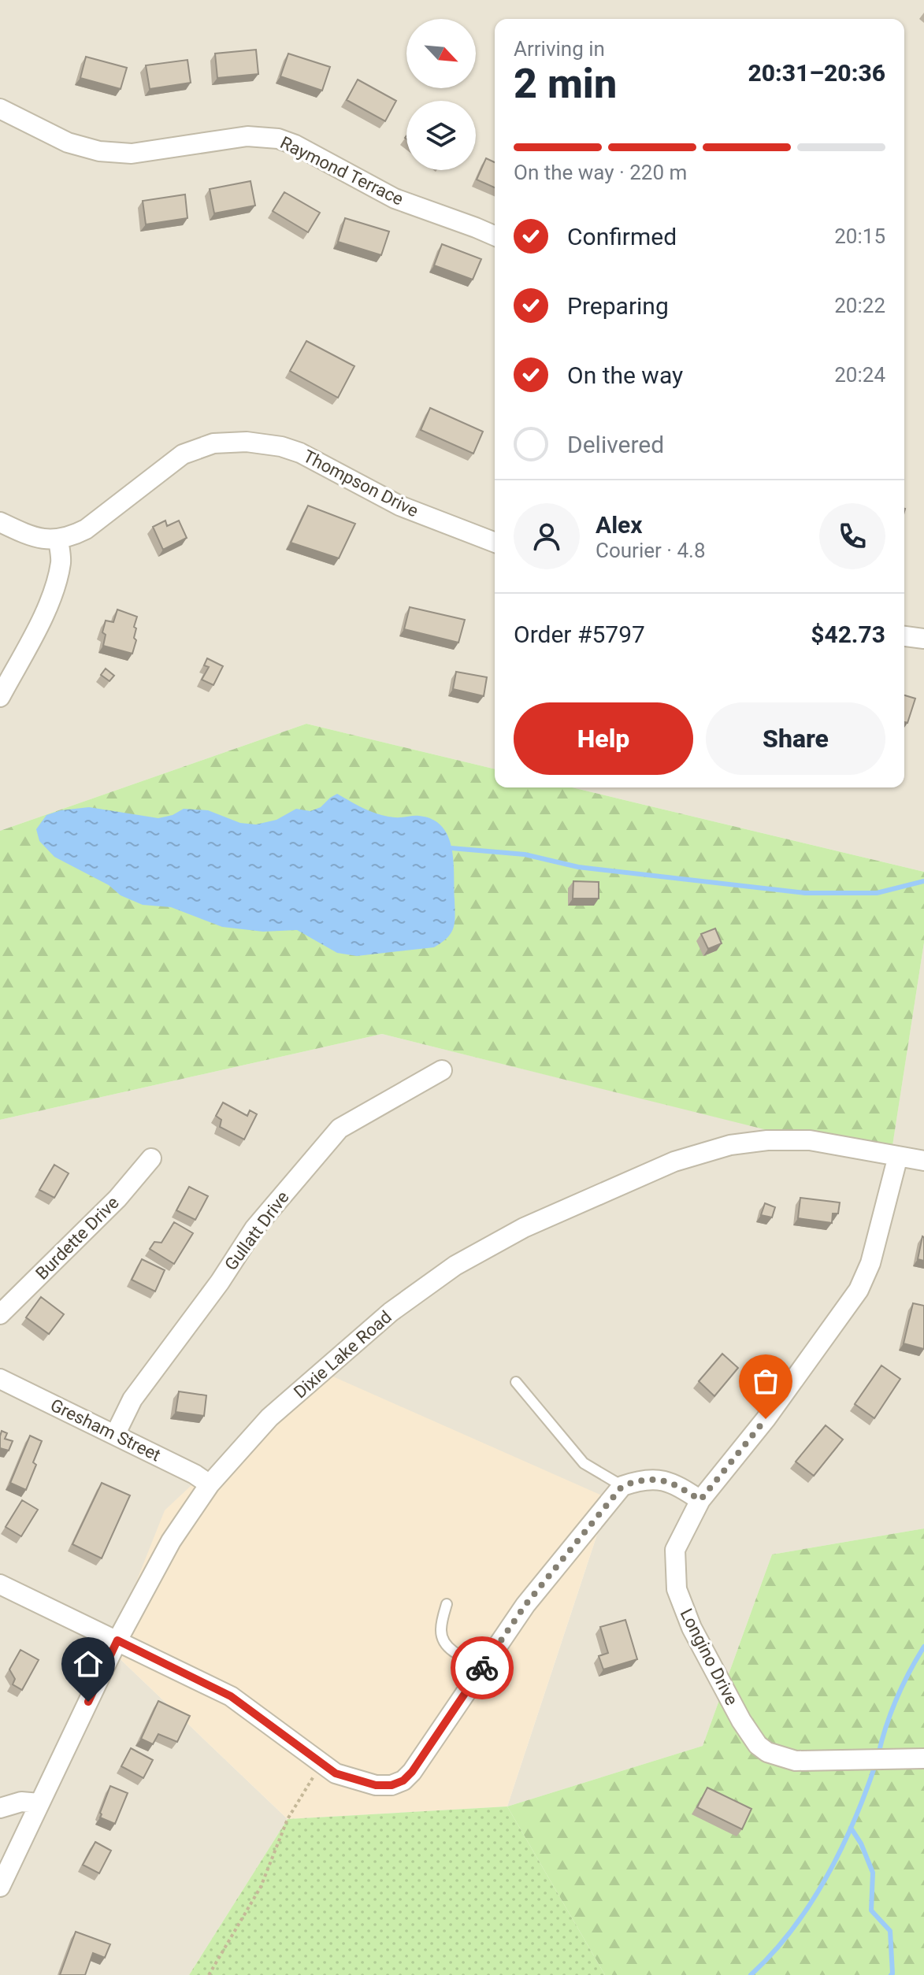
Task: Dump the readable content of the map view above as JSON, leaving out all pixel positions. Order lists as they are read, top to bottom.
{
  "streets": {
    "street": [
      "Raymond Terrace",
      "Thompson Drive",
      "Gullatt Drive",
      "Burdette Drive",
      "Dixie Lake Road",
      "Gresham Street",
      "Longino Drive"
    ]
  },
  "crossings": [
    ["Gullatt Drive", "Gresham Street"],
    ["Dixie Lake Road", "Gresham Street"],
    ["Dixie Lake Road", "Longino Drive"]
  ],
  "north": "bottom right",
  "page": {
    "heading": ["2 min", "Arriving in", "20:31–20:36"],
    "panel": [
      "Alex",
      "Courier · 4.8",
      "Order #5797",
      "$42.73"
    ],
    "bar": "On the way · 220 m",
    "list": [
      ["Confirmed", "20:15"],
      ["Preparing", "20:22"],
      ["On the way", "20:24"],
      "Delivered"
    ],
    "buttons": ["Help", "Share"]
  }
}
